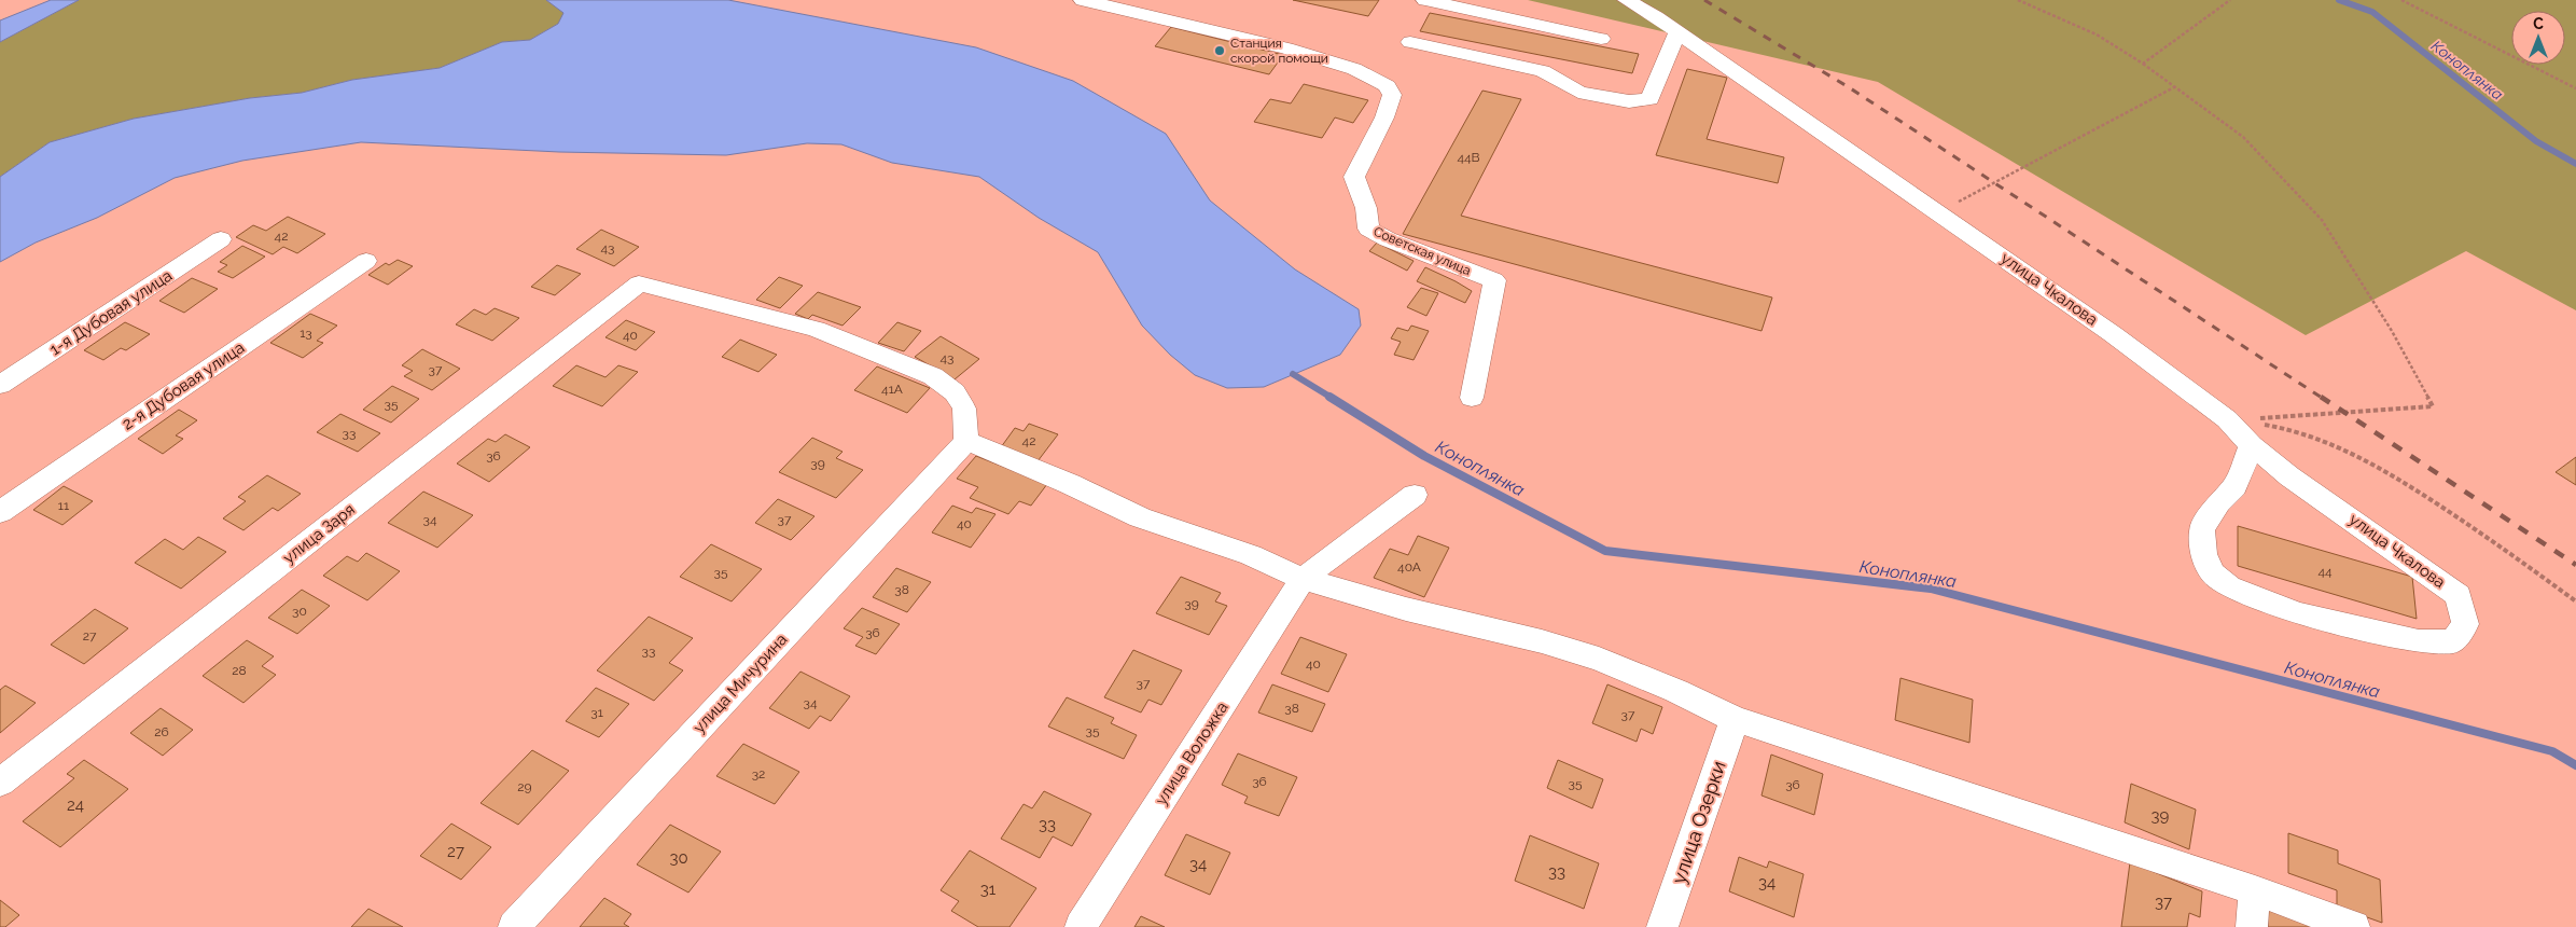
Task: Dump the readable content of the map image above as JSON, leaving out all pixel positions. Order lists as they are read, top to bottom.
{
  "streets": {
    "street": [
      "Советская улица",
      "улица Чкалова",
      "1-я Дубовая улица",
      "2-я Дубовая улица",
      "улица Заря",
      "улица Мичурина",
      "улица Воложка",
      "улица Озерки"
    ]
  },
  "crossings": [
    ["улица Заря", "улица Мичурина"]
  ],
  "water": ["Коноплянка"],
  "places": ["Станция скорой помощи"],
  "house_numbers": [
    "44В",
    "42",
    "43",
    "13",
    "40",
    "43",
    "37",
    "41А",
    "35",
    "33",
    "42",
    "36",
    "39",
    "11",
    "34",
    "37",
    "40",
    "40А",
    "44",
    "35",
    "38",
    "39",
    "30",
    "36",
    "27",
    "33",
    "40",
    "28",
    "37",
    "34",
    "38",
    "31",
    "37",
    "35",
    "26",
    "32",
    "36",
    "35",
    "36",
    "29",
    "24",
    "39",
    "33",
    "27",
    "30",
    "34",
    "33",
    "34",
    "31",
    "37"
  ],
  "north": "top"
}
